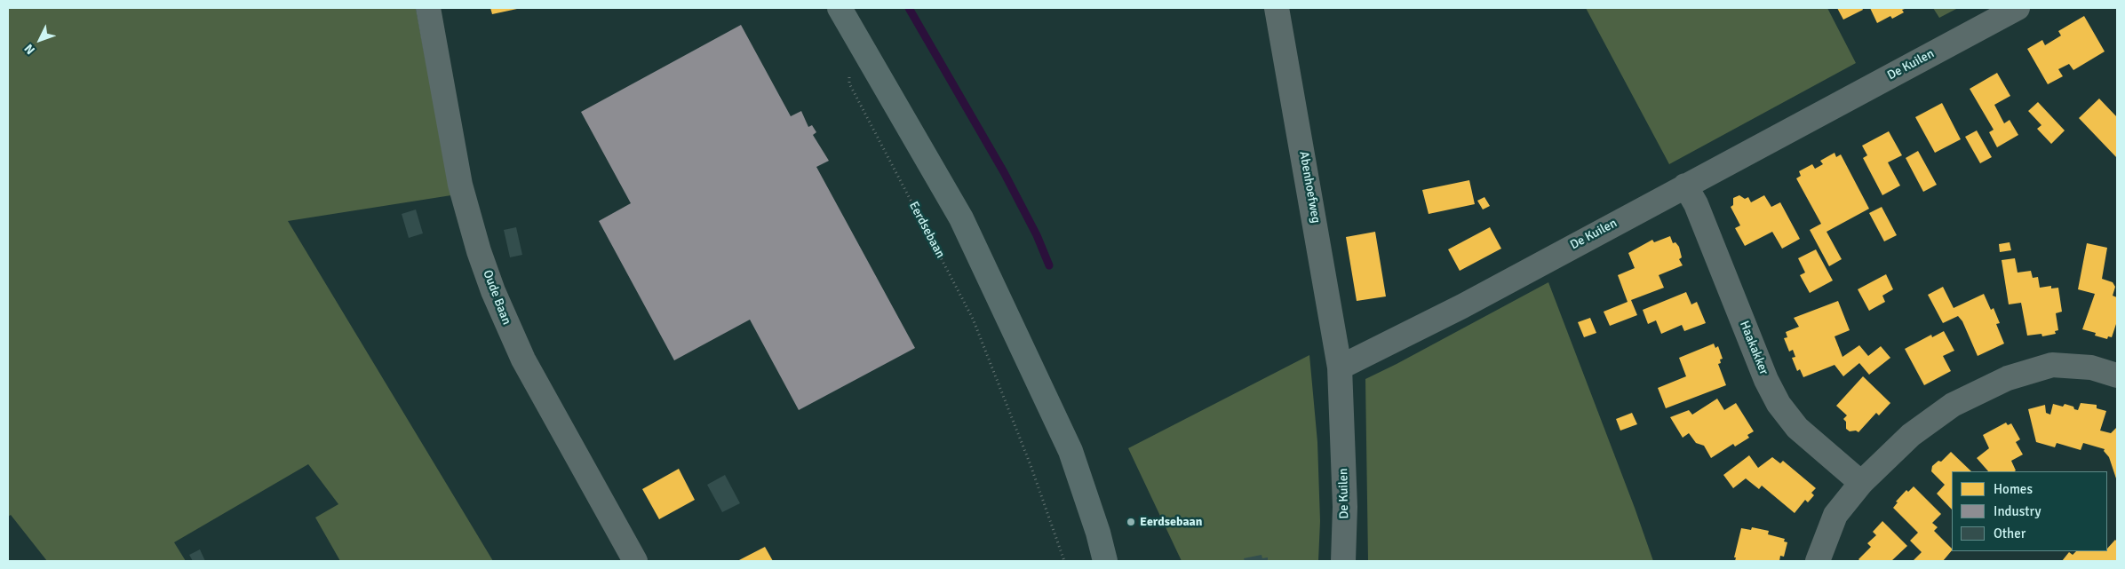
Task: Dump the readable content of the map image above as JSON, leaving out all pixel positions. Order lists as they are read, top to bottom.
{
  "streets": {
    "street": [
      "De Kuilen",
      "Abenhoefweg",
      "Oude Baan",
      "Haakakker"
    ],
    "path": ["Eerdsebaan"]
  },
  "crossings": [
    ["De Kuilen", "Abenhoefweg"],
    ["De Kuilen", "Haakakker"]
  ],
  "places": ["Eerdsebaan"],
  "legend": ["Homes", "Industry", "Other"],
  "north": "bottom left"
}
